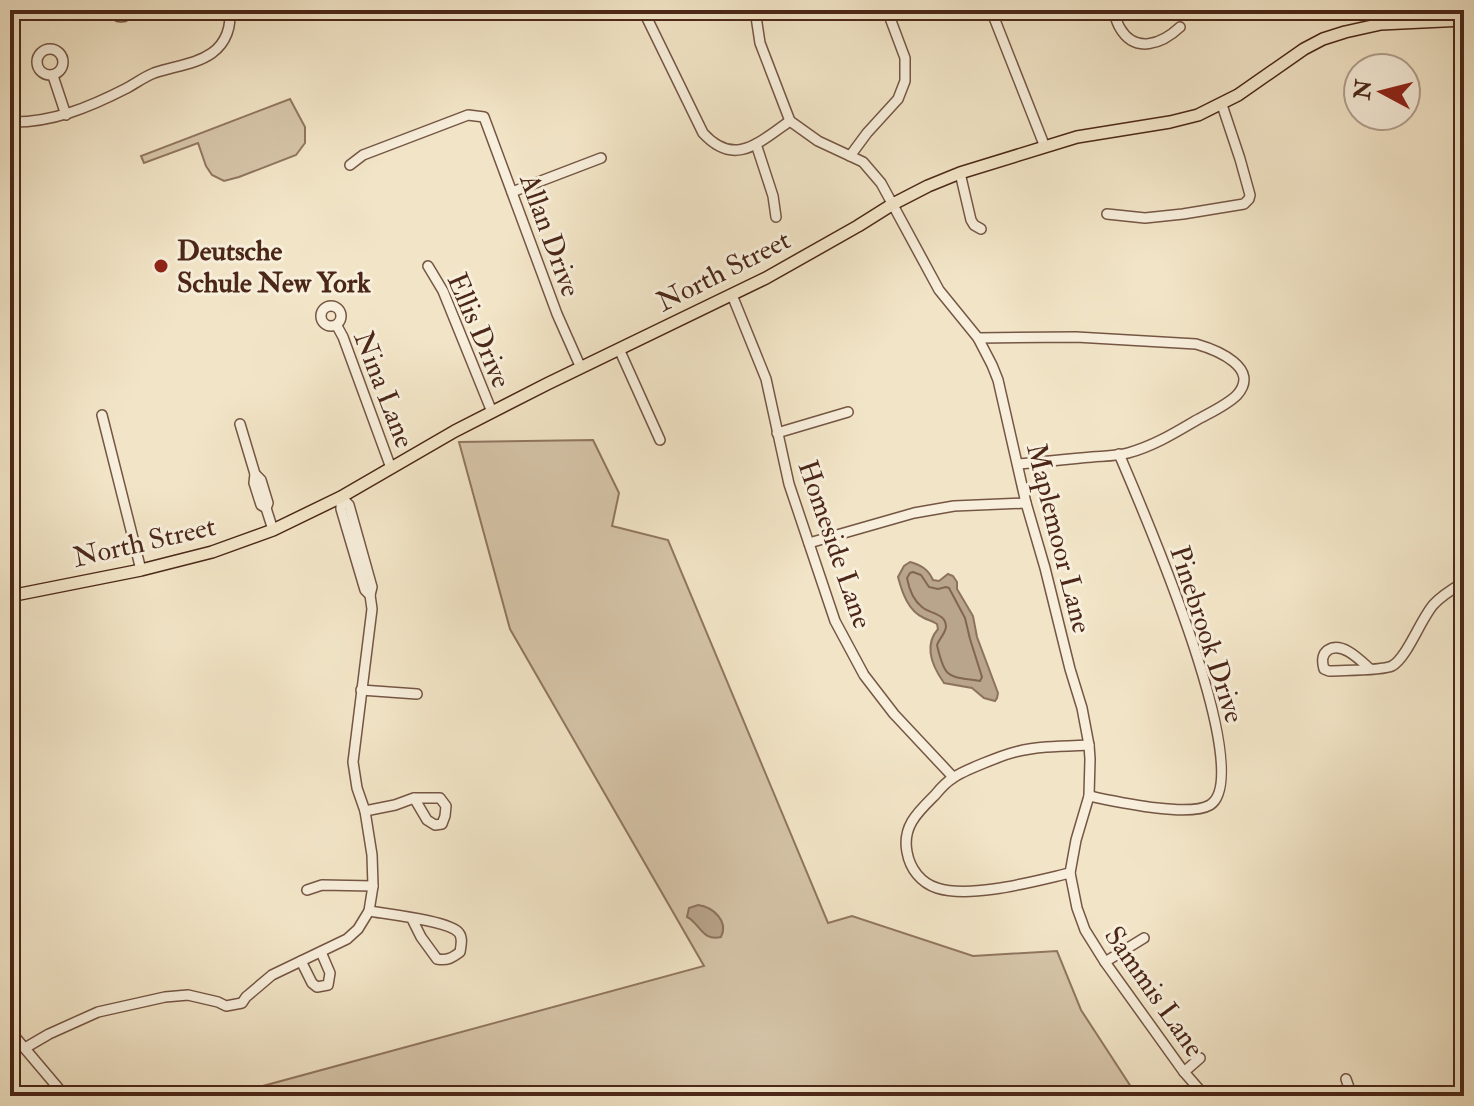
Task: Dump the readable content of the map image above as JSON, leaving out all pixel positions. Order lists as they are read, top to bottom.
{
  "streets": {
    "main road": ["North Street"],
    "street": [
      "Allan Drive",
      "Ellis Drive",
      "Nina Lane",
      "Maplemoor Lane",
      "Homeside Lane",
      "Pinebrook Drive",
      "Sammis Lane"
    ]
  },
  "crossings": [
    ["Allan Drive", "North Street"],
    ["North Street", "Ellis Drive"],
    ["North Street", "Nina Lane"],
    ["North Street", "Maplemoor Lane"],
    ["North Street", "Homeside Lane"],
    ["Maplemoor Lane", "Pinebrook Drive"],
    ["Maplemoor Lane", "Sammis Lane"]
  ],
  "places": ["Deutsche Schule New York"],
  "north": "left"
}
